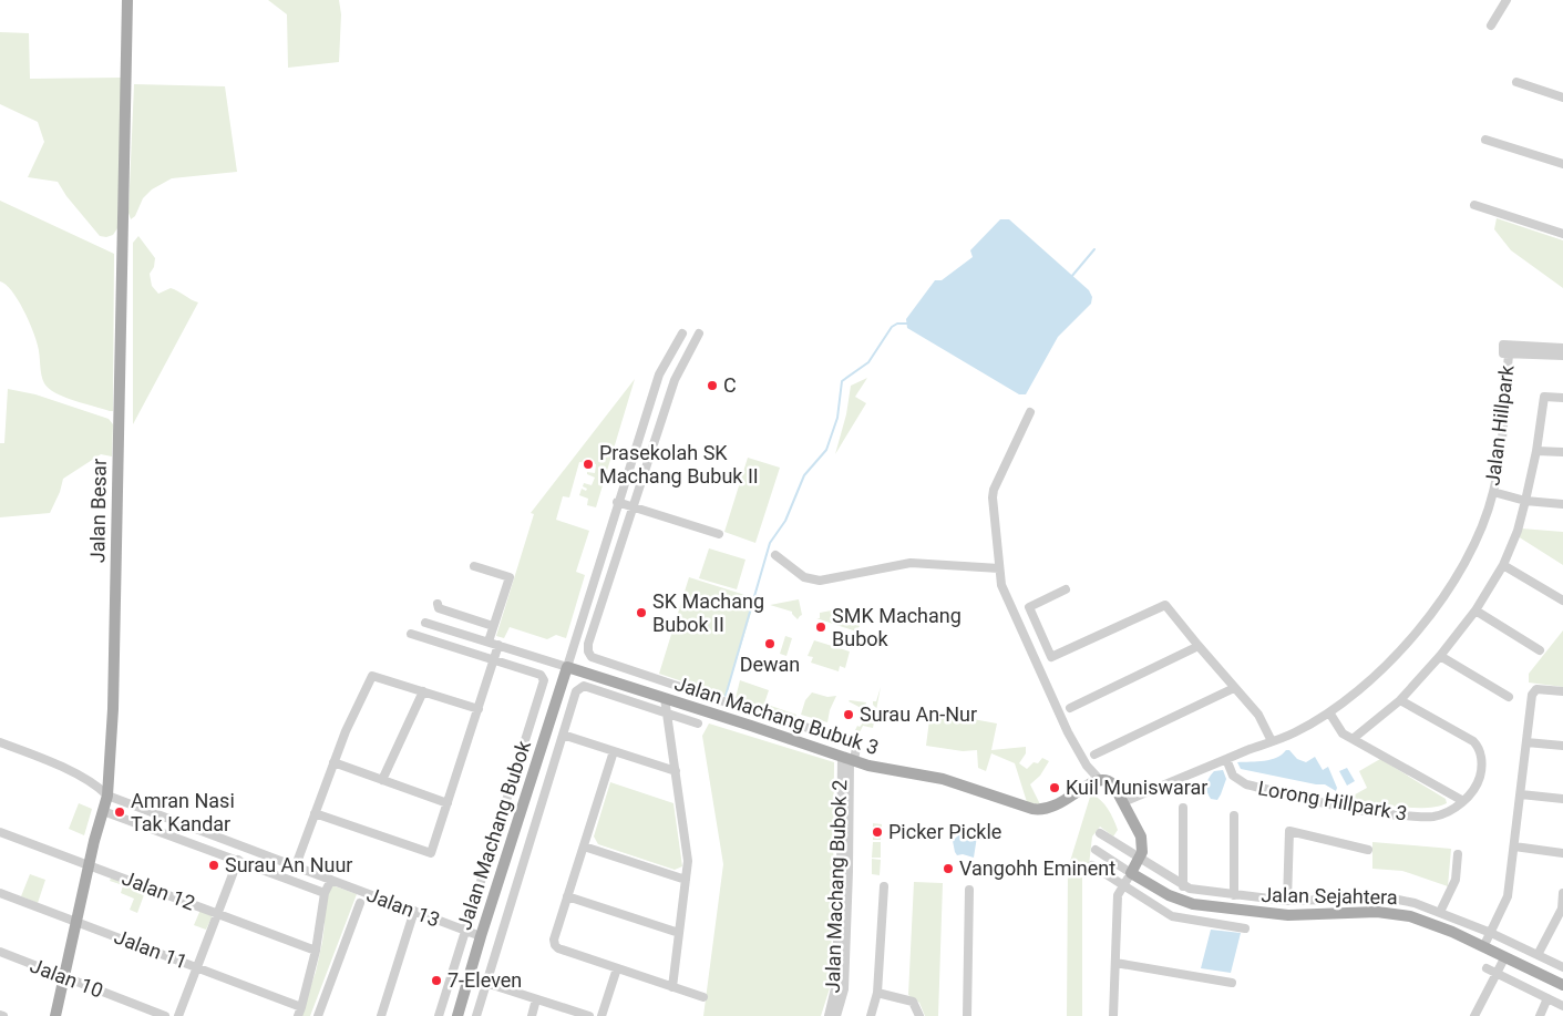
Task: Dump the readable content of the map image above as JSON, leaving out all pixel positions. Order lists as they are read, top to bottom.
{
  "streets": {
    "main road": [
      "Jalan Besar",
      "Jalan Machang Bubuk 3",
      "Jalan Machang Bubok",
      "Jalan Sejahtera"
    ],
    "street": [
      "Jalan Hillpark",
      "Lorong Hillpark 3",
      "Jalan Machang Bubok 2",
      "Jalan 12",
      "Jalan 13",
      "Jalan 11",
      "Jalan 10"
    ]
  },
  "crossings": [
    ["Jalan Hillpark", "Lorong Hillpark 3"],
    ["Jalan Besar", "Jalan 12"],
    ["Jalan Besar", "Jalan 13"],
    ["Jalan Besar", "Jalan 11"],
    ["Jalan Besar", "Jalan 10"],
    ["Jalan Machang Bubuk 3", "Jalan Machang Bubok"],
    ["Jalan Machang Bubuk 3", "Jalan Machang Bubok 2"],
    ["Jalan Machang Bubok", "Jalan 13"]
  ],
  "places": [
    "C",
    "Prasekolah SK Machang Bubuk II",
    "SK Machang Bubok II",
    "SMK Machang Bubok",
    "Dewan",
    "Surau An-Nur",
    "Kuil Muniswarar",
    "Amran Nasi Tak Kandar",
    "Picker Pickle",
    "Surau An Nuur",
    "Vangohh Eminent",
    "7-Eleven"
  ]
}
